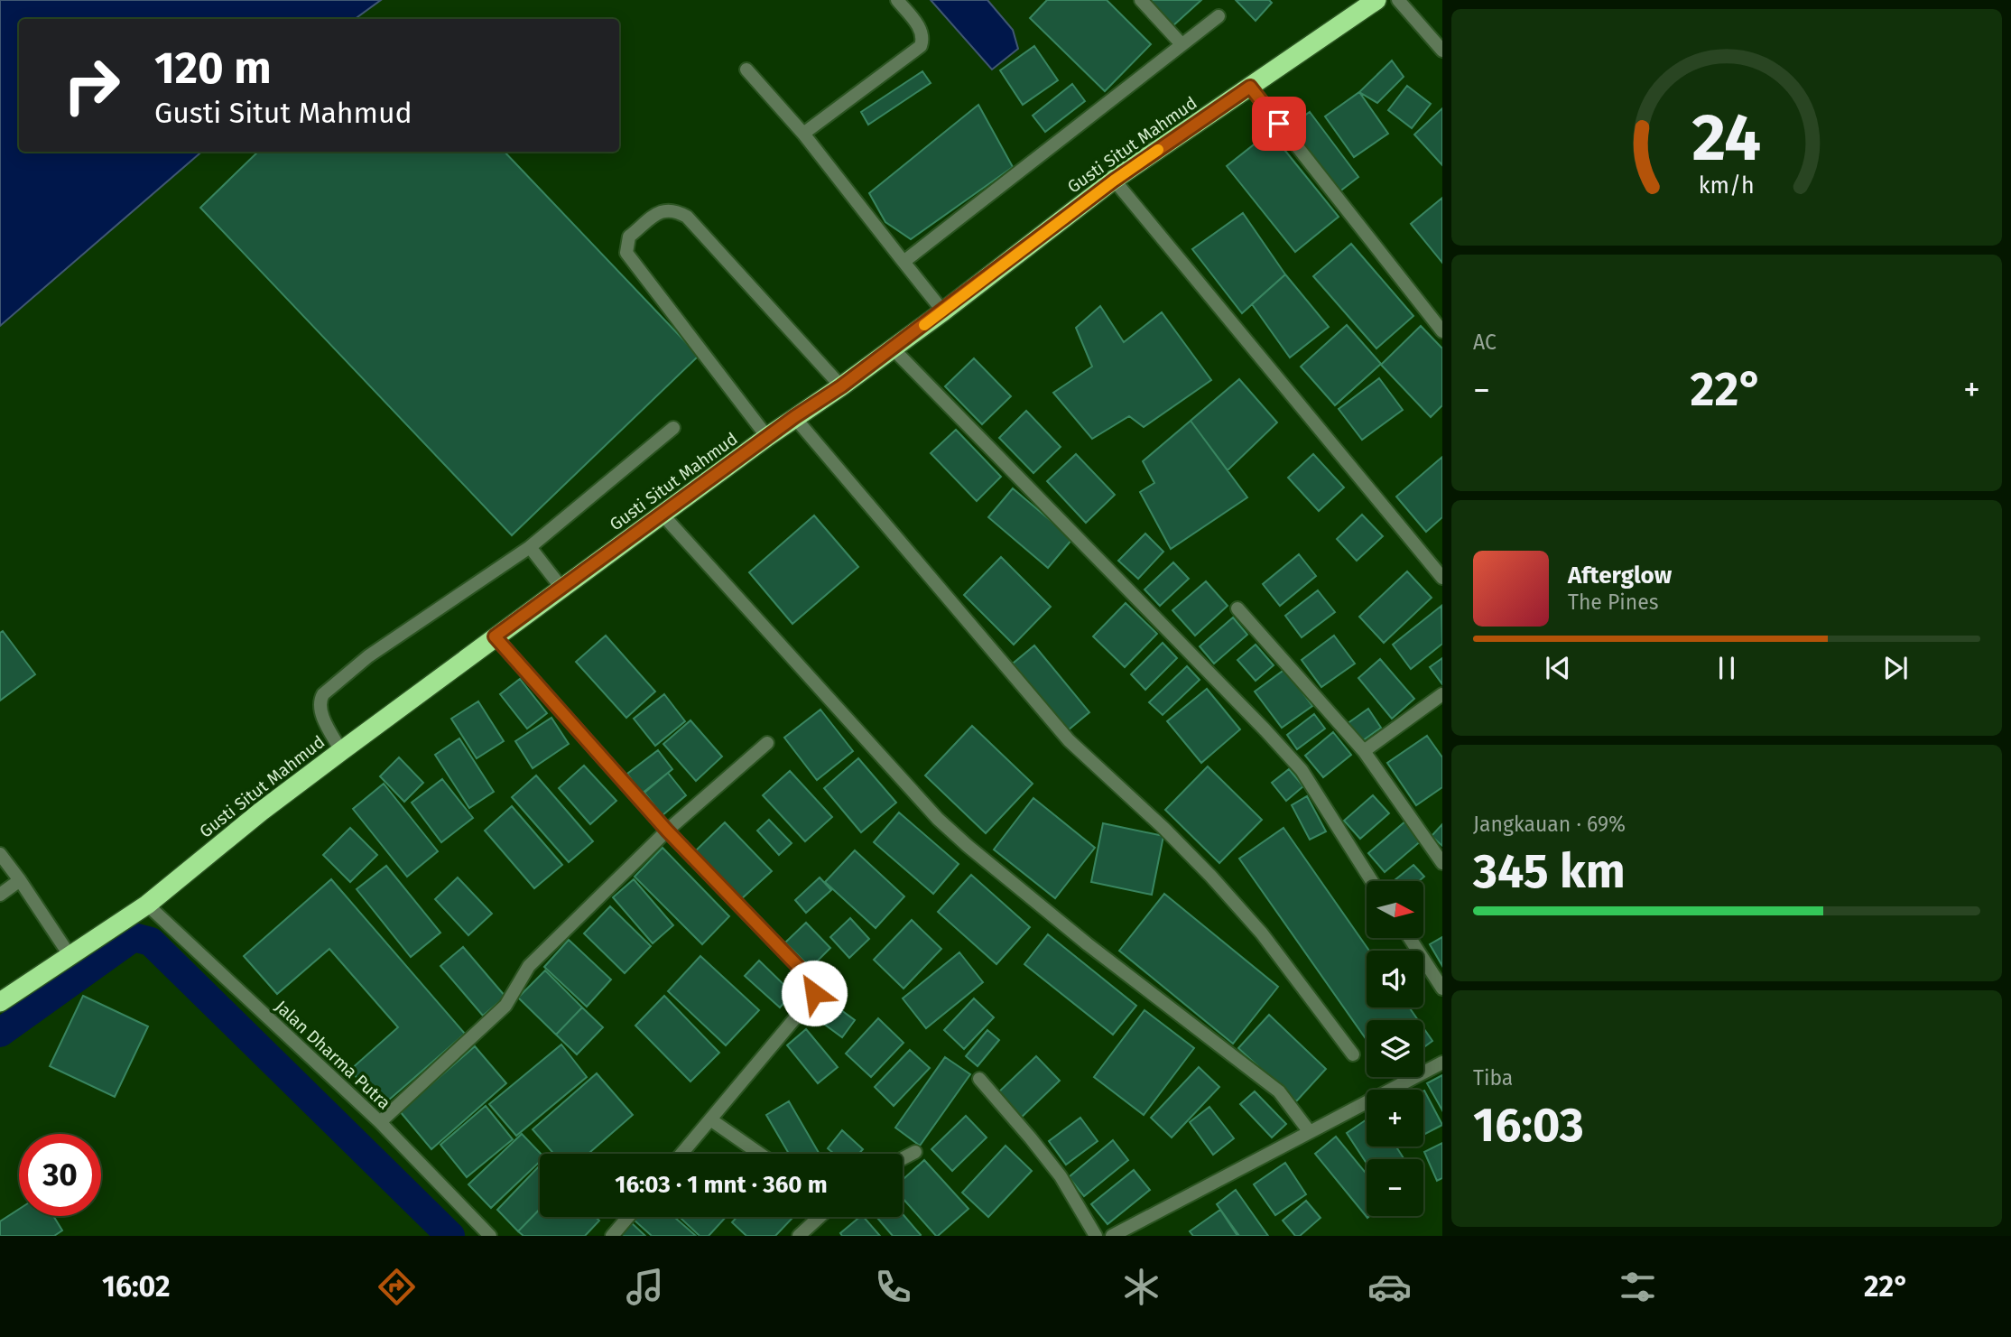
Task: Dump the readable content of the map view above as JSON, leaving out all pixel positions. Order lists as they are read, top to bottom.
{
  "streets": {
    "highway": ["Gusti Situt Mahmud"],
    "street": ["Jalan Dharma Putra"]
  },
  "crossings": [
    ["Gusti Situt Mahmud", "Jalan Dharma Putra"]
  ],
  "north": "right",
  "page": {
    "turn": ["120 m", "Gusti Situt Mahmud"],
    "tile": [
      "AC",
      ["Jangkauan · 69%", "345 km"],
      ["Tiba", "16:03"]
    ],
    "heat": ["−", "22°", "+"],
    "song": ["Afterglow", "The Pines"],
    "map_buttons": ["+", "−"],
    "limit": "30",
    "trip": "16:03 · 1 mnt · 360 m",
    "tabs": ["16:02", "22°"],
    "gauge": ["24", "km/h"]
  }
}
